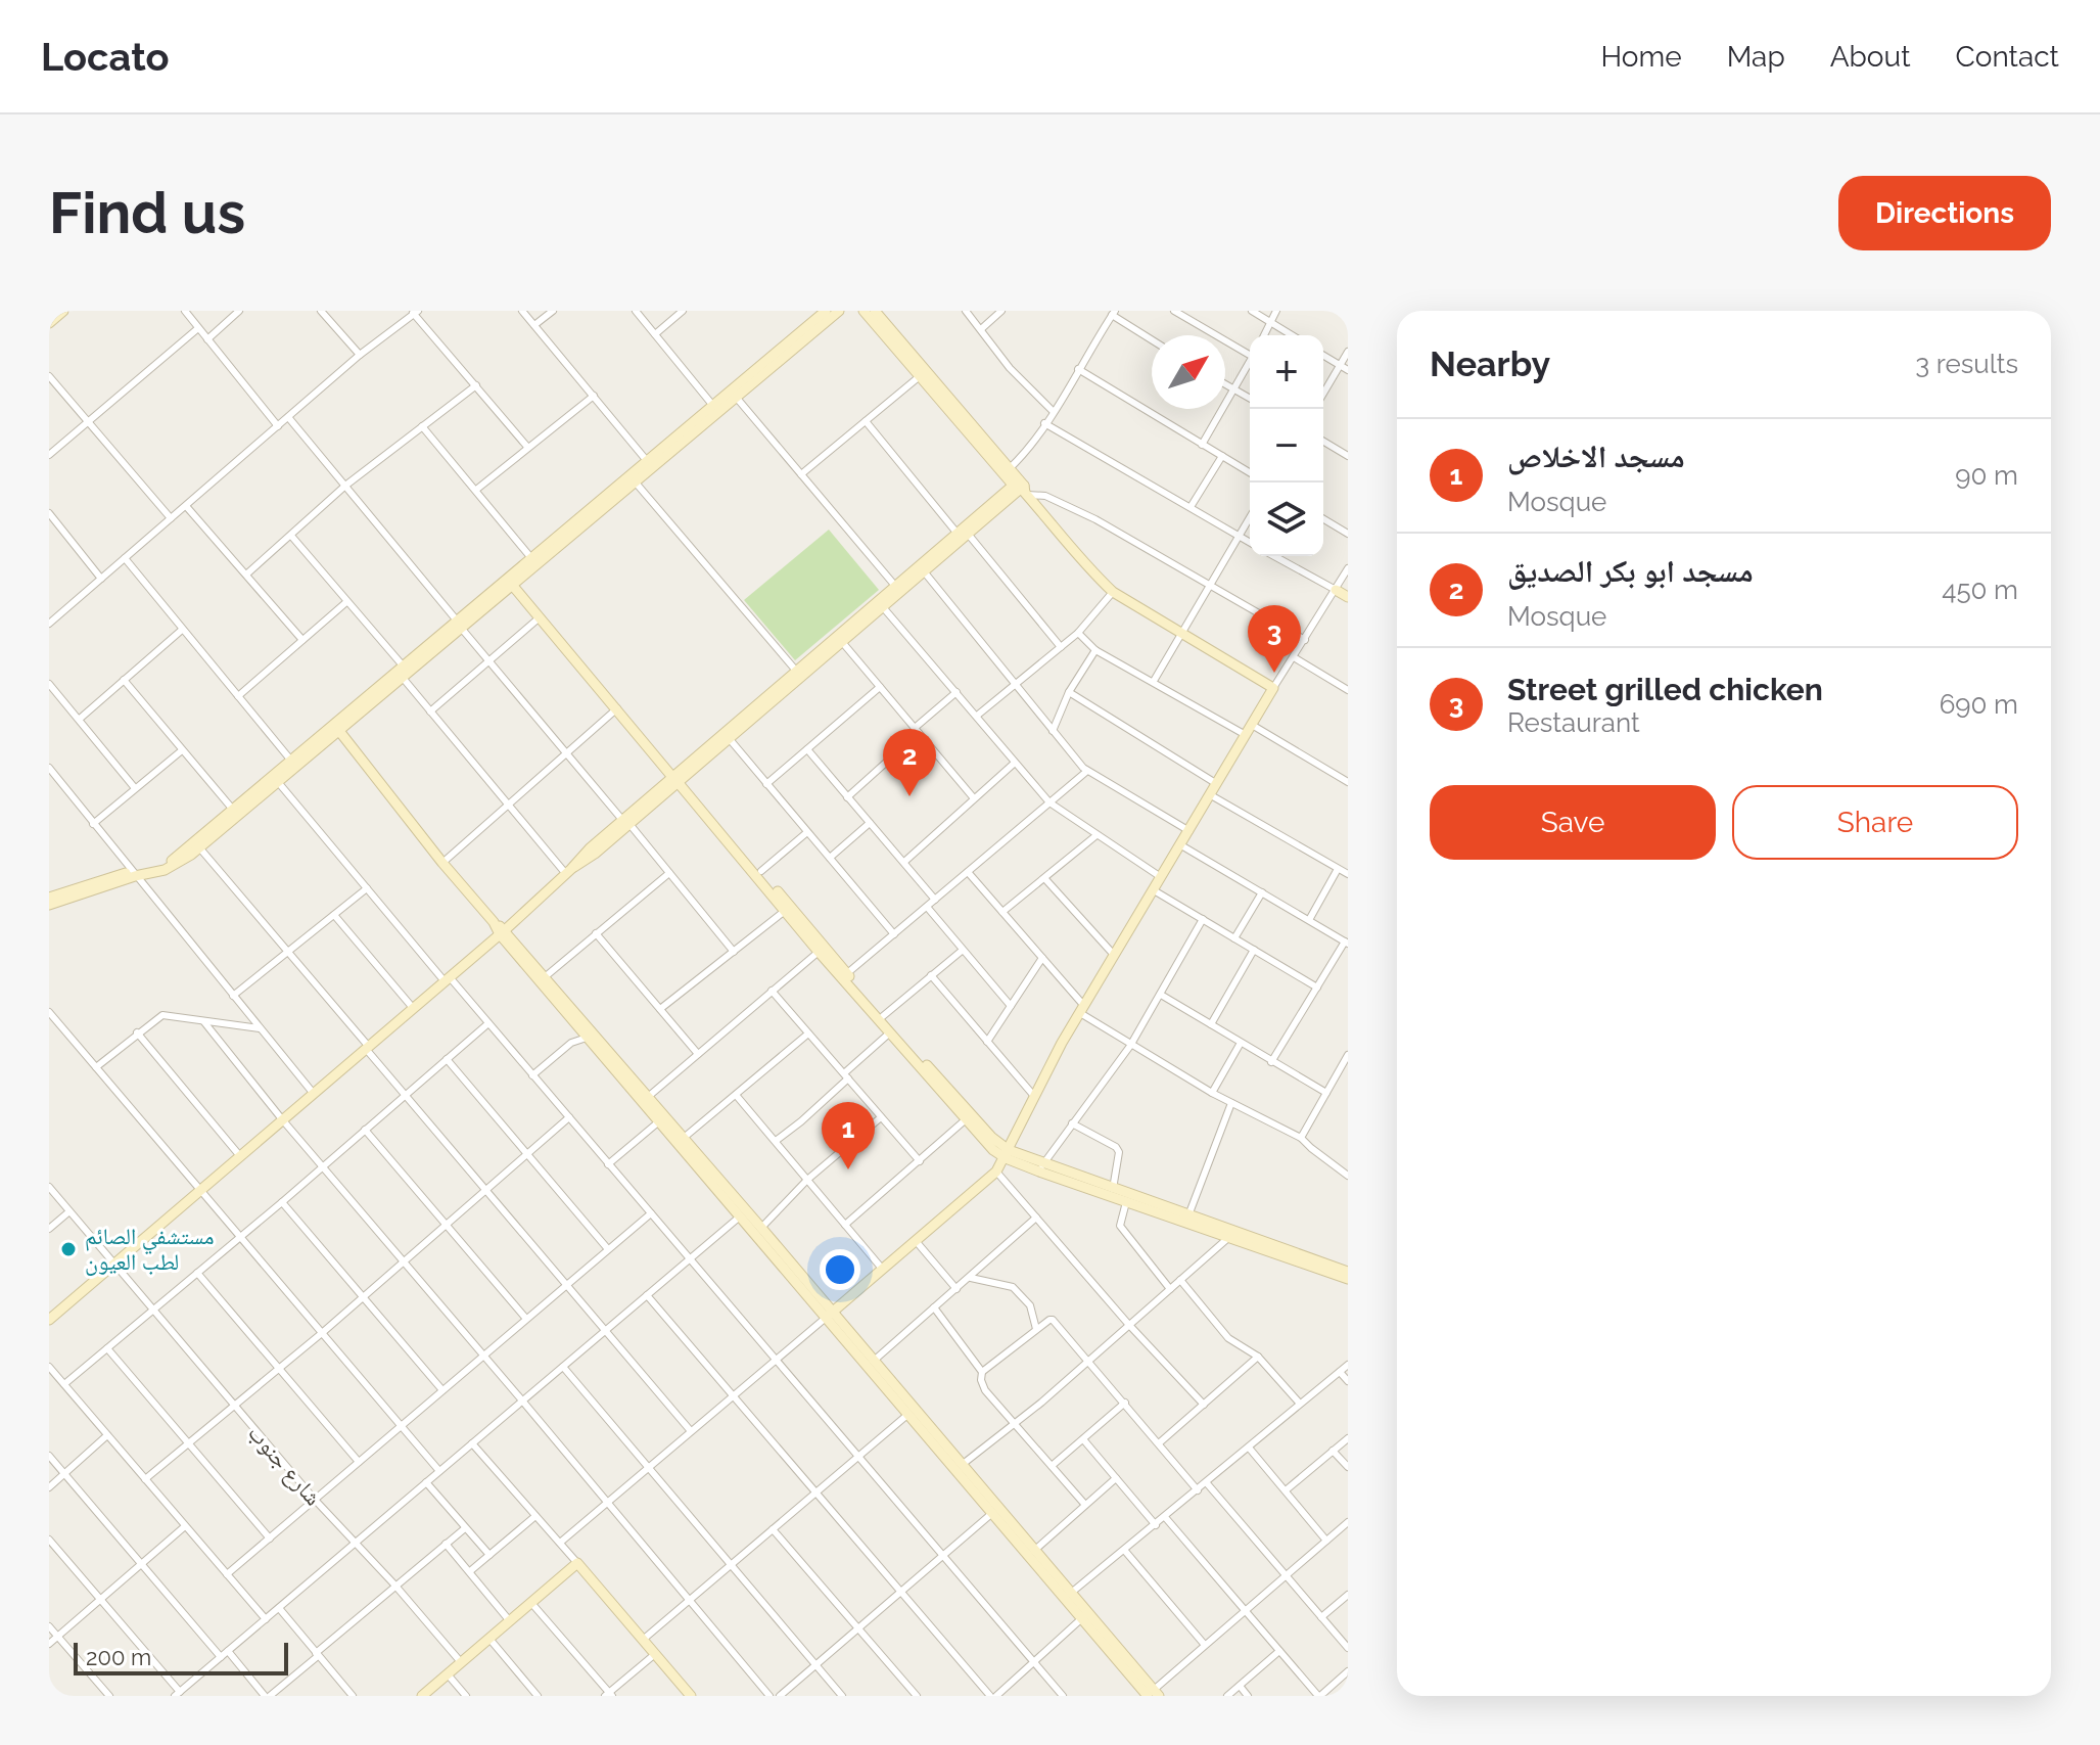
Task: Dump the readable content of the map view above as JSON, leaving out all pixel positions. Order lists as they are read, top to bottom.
{
  "streets": {
    "street": ["شارع جنوب"]
  },
  "places": ["مستشفي الصائم لطب العيون"],
  "scale_bar": "200 m",
  "north": "top right",
  "page": {
    "header": "Locato",
    "nav": [
      "Home",
      "Map",
      "About",
      "Contact"
    ],
    "buttons": [
      "Directions",
      ["Save", "Share"]
    ],
    "title": "Find us",
    "heading": ["Nearby", "3 results"],
    "map_buttons": ["+", "−"],
    "list": [
      {
        "mark": "1",
        "name": "مسجد الاخلاص",
        "note": "Mosque",
        "value": "90 m"
      },
      {
        "mark": "2",
        "name": "مسجد ابو بكر الصديق",
        "note": "Mosque",
        "value": "450 m"
      },
      {
        "mark": "3",
        "name": "Street grilled chicken",
        "note": "Restaurant",
        "value": "690 m"
      }
    ],
    "pins": ["3", "2", "1"],
    "scale": "200 m"
  }
}
